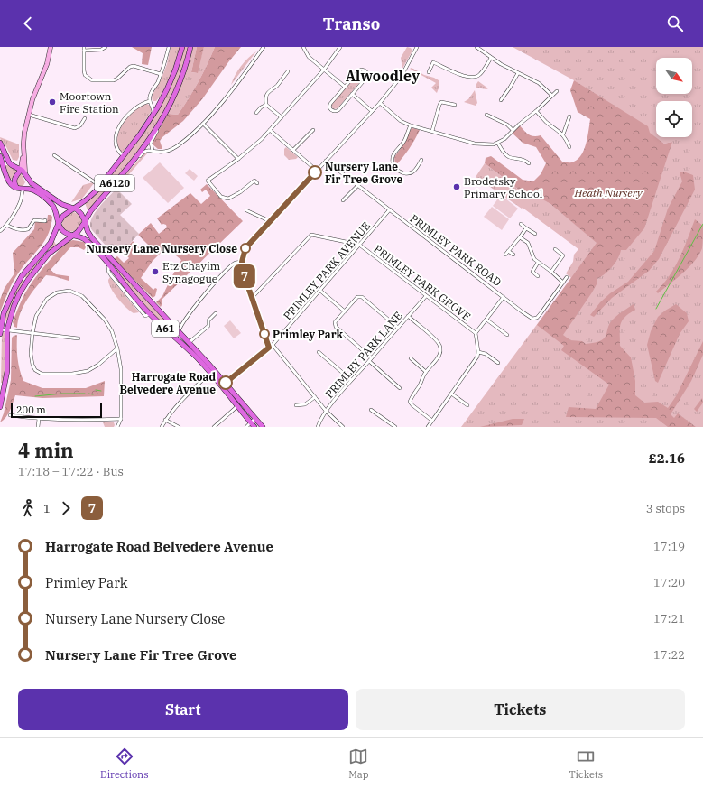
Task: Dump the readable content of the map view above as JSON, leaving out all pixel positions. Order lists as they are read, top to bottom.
{
  "streets": {
    "highway": ["A6120", "A61"],
    "street": [
      "PRIMLEY PARK ROAD",
      "PRIMLEY PARK AVENUE",
      "PRIMLEY PARK GROVE",
      "PRIMLEY PARK LANE"
    ]
  },
  "crossings": [
    ["A6120", "A61"],
    ["PRIMLEY PARK ROAD", "PRIMLEY PARK AVENUE"],
    ["PRIMLEY PARK AVENUE", "PRIMLEY PARK GROVE"],
    ["PRIMLEY PARK AVENUE", "A61"],
    ["PRIMLEY PARK GROVE", "PRIMLEY PARK LANE"]
  ],
  "districts": ["Alwoodley"],
  "parks": ["Heath Nursery"],
  "places": [
    "Moortown Fire Station",
    "Nursery Lane Fir Tree Grove",
    "Brodetsky Primary School",
    "Nursery Lane Nursery Close",
    "Etz Chayim Synagogue",
    "Primley Park",
    "Harrogate Road Belvedere Avenue"
  ],
  "lines": ["bus line 7"],
  "scale_bar": "200 m",
  "north": "bottom right",
  "page": {
    "header": "Transo",
    "on_map": "7",
    "scale": "200 m",
    "heading": ["4 min", "17:18 – 17:22 · Bus", "£2.16"],
    "legs": ["1", "7", "3 stops"],
    "list": [
      {
        "name": "Harrogate Road Belvedere Avenue",
        "value": "17:19"
      },
      {
        "name": "Primley Park",
        "value": "17:20"
      },
      {
        "name": "Nursery Lane Nursery Close",
        "value": "17:21"
      },
      {
        "name": "Nursery Lane Fir Tree Grove",
        "value": "17:22"
      }
    ],
    "buttons": ["Start", "Tickets"],
    "tabs": ["Directions", "Map", "Tickets"]
  }
}
